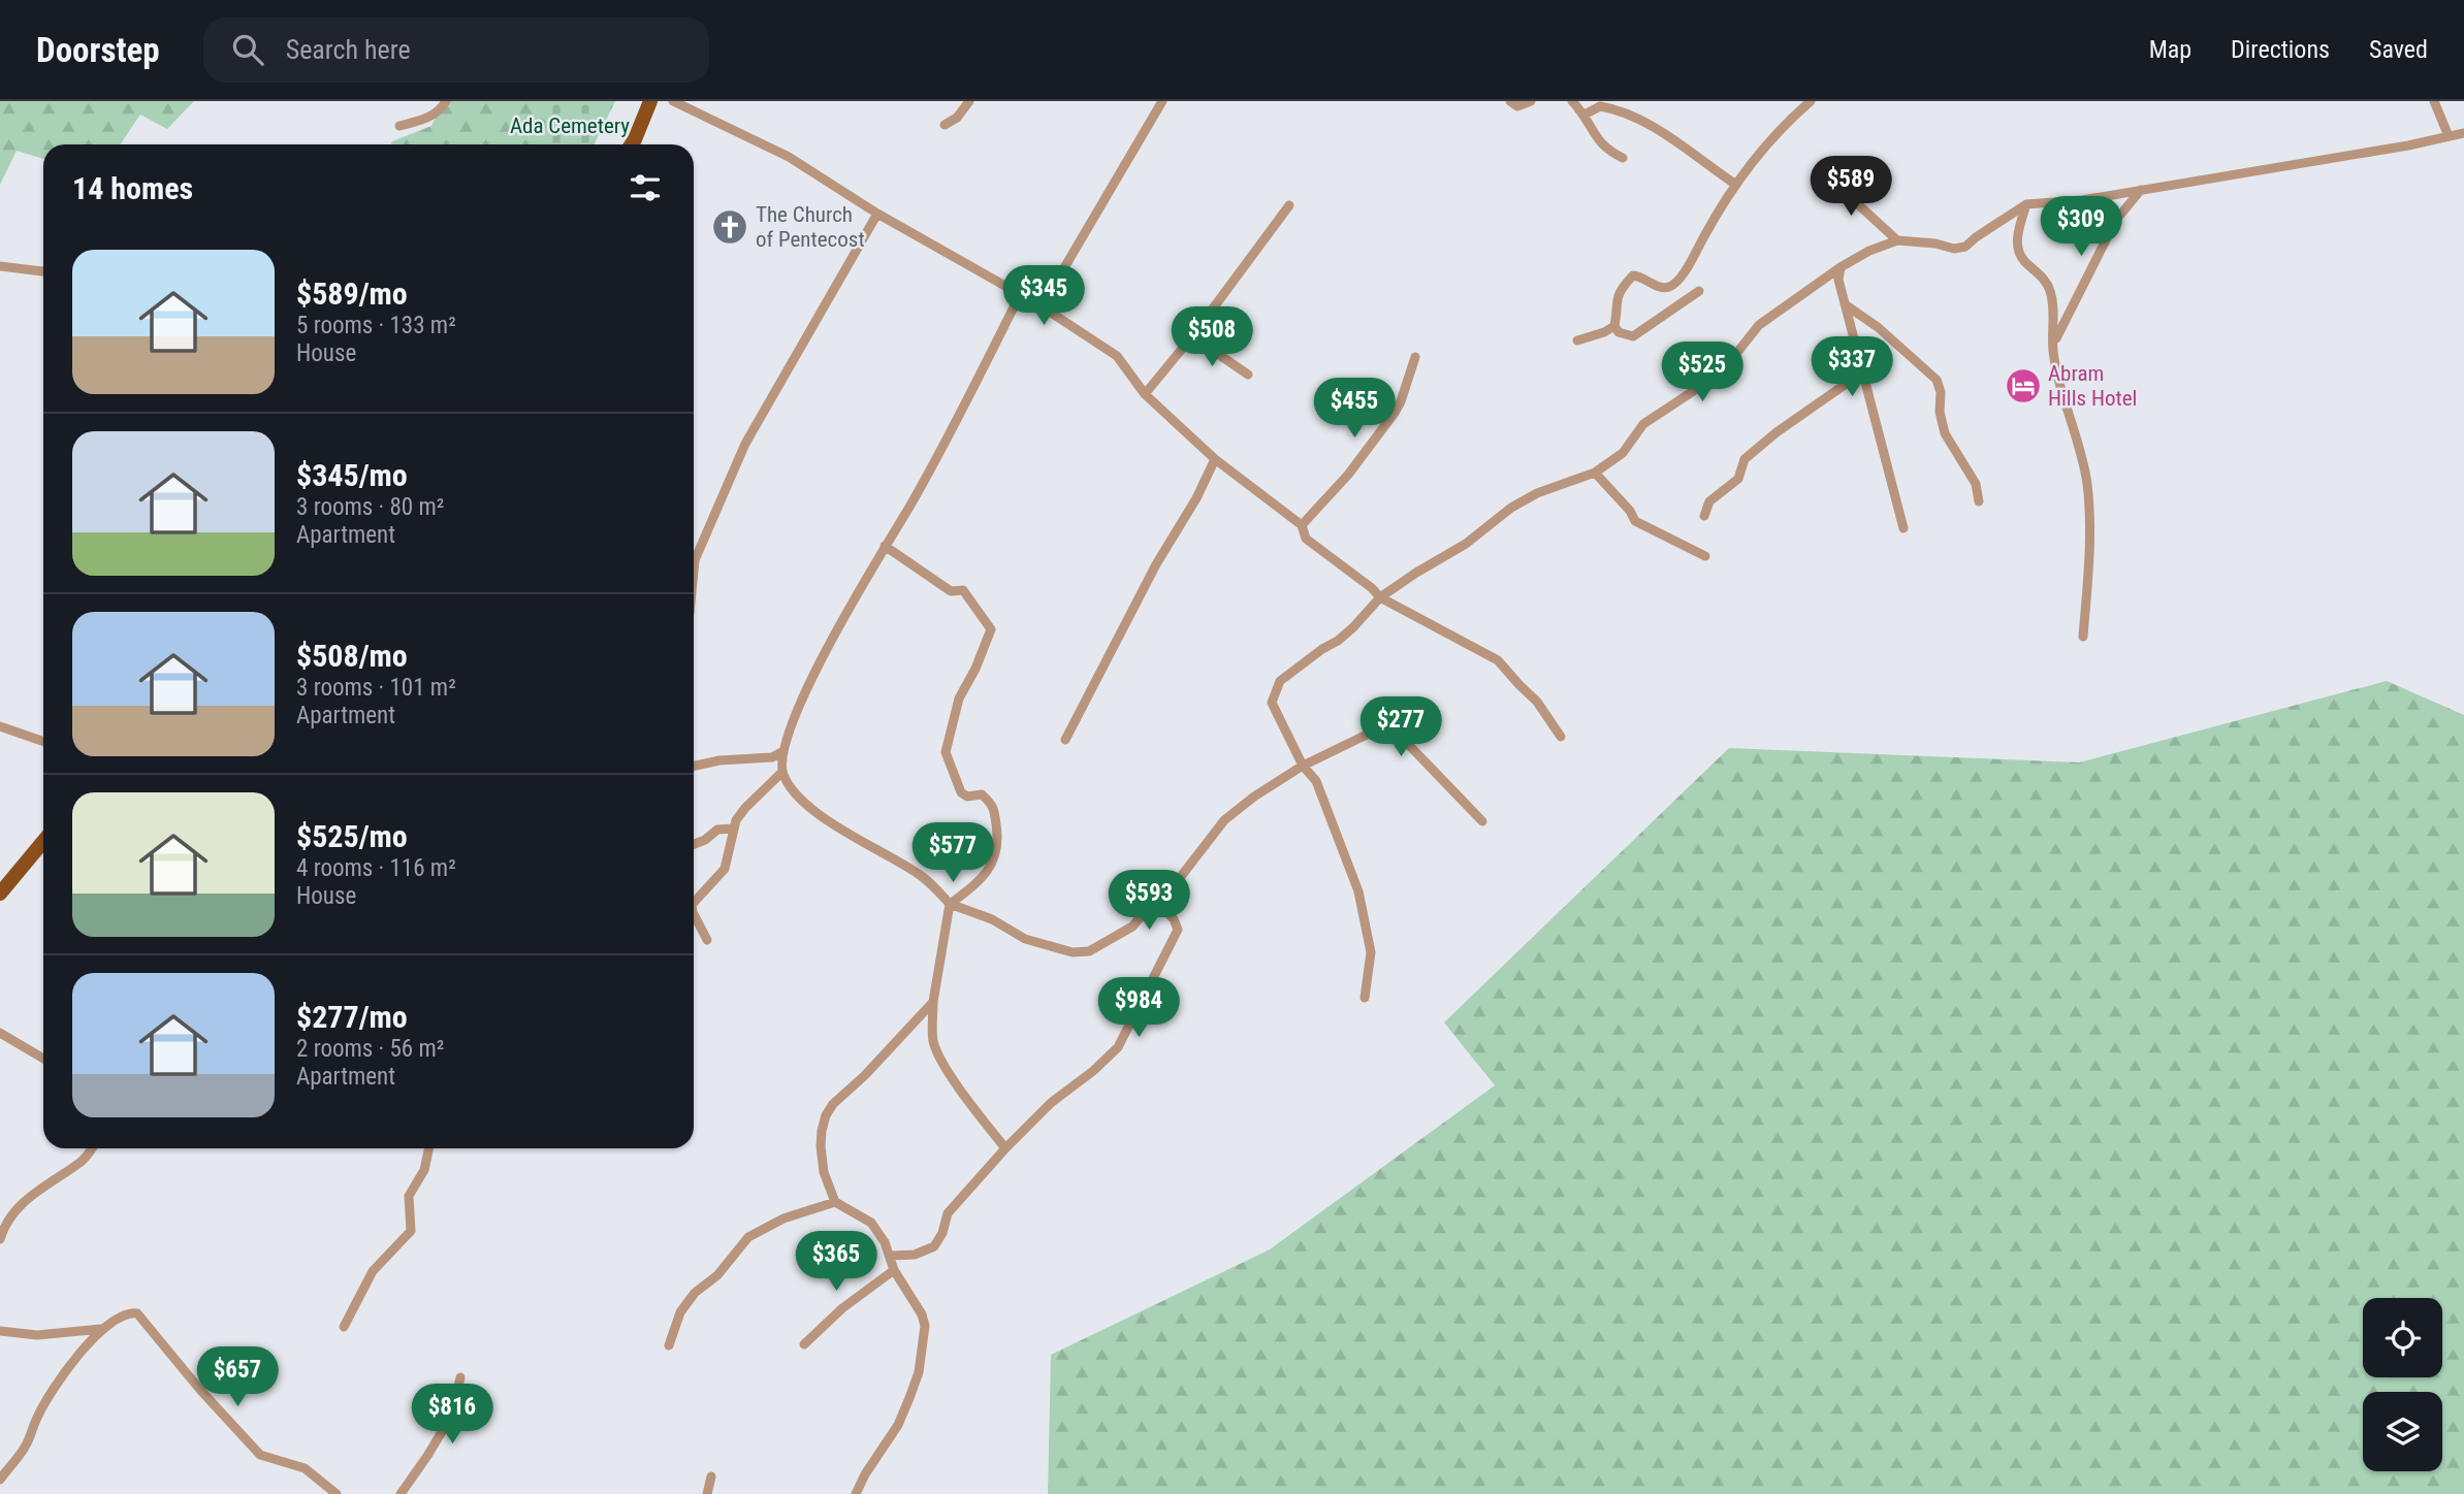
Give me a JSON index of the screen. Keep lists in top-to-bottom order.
{
  "parks": ["Ada Cemetery"],
  "places": {
    "church": ["The Church of Pentecost"],
    "hotel": ["Abram Hills Hotel"]
  },
  "page": {
    "header": "Doorstep",
    "search": "Search here",
    "nav": ["Map", "Directions", "Saved"],
    "heading": "14 homes",
    "price": [
      "$589",
      "$309",
      "$345",
      "$508",
      "$337",
      "$525",
      "$455",
      "$277",
      "$577",
      "$593",
      "$984",
      "$365",
      "$657",
      "$816"
    ],
    "list": [
      {
        "name": "$589/mo",
        "note": "5 rooms · 133 m² · House"
      },
      {
        "name": "$345/mo",
        "note": "3 rooms · 80 m² · Apartment"
      },
      {
        "name": "$508/mo",
        "note": "3 rooms · 101 m² · Apartment"
      },
      {
        "name": "$525/mo",
        "note": "4 rooms · 116 m² · House"
      },
      {
        "name": "$277/mo",
        "note": "2 rooms · 56 m² · Apartment"
      }
    ]
  }
}
